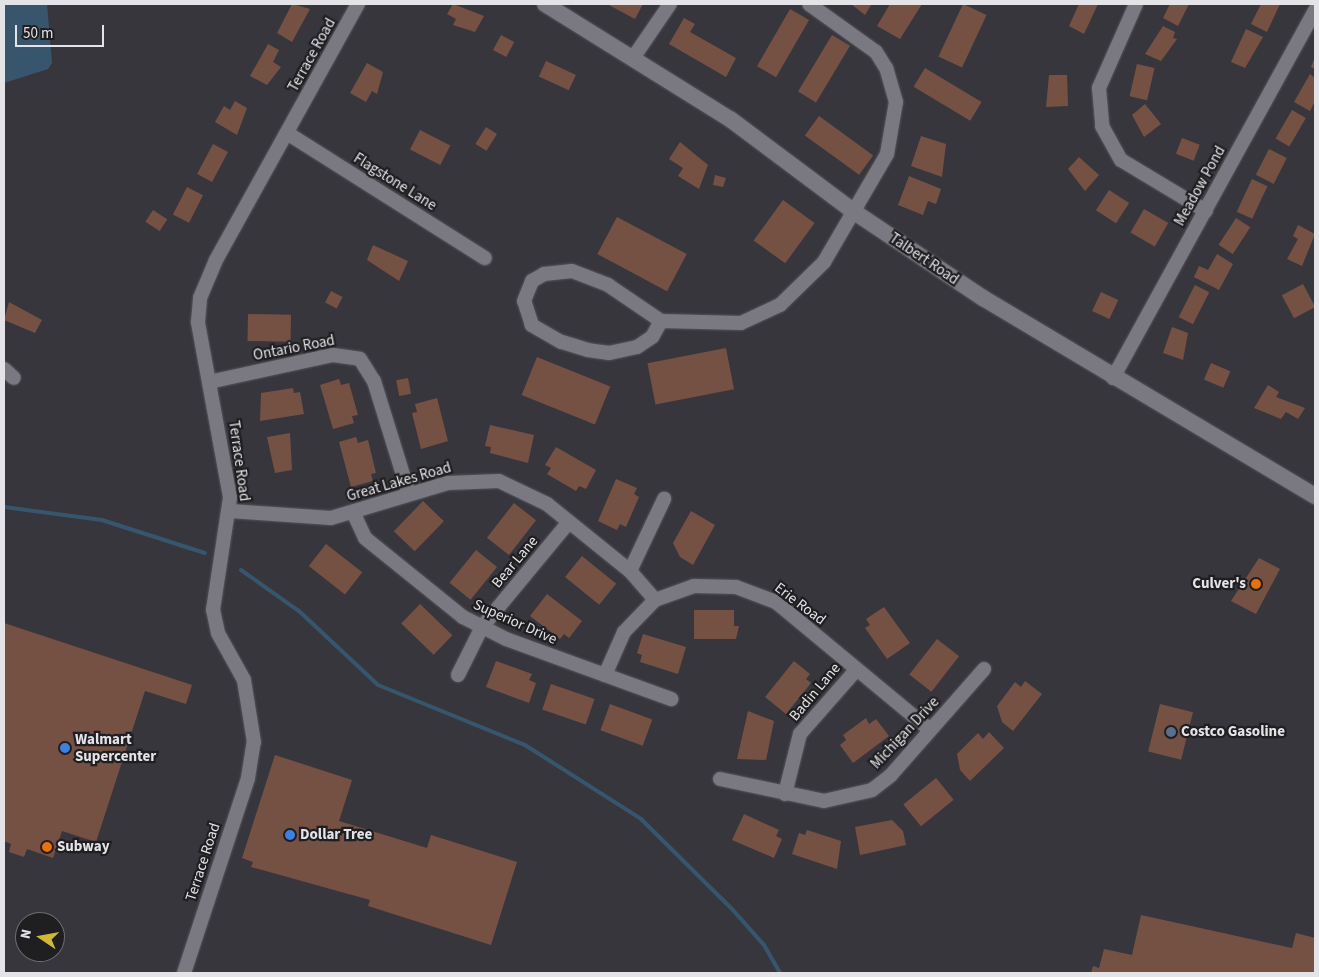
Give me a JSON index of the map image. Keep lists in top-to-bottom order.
{
  "streets": {
    "street": [
      "Terrace Road",
      "Flagstone Lane",
      "Meadow Pond",
      "Talbert Road",
      "Ontario Road",
      "Great Lakes Road",
      "Bear Lane",
      "Erie Road",
      "Superior Drive",
      "Badin Lane",
      "Michigan Drive"
    ]
  },
  "crossings": [
    ["Terrace Road", "Flagstone Lane"],
    ["Terrace Road", "Ontario Road"],
    ["Terrace Road", "Great Lakes Road"],
    ["Meadow Pond", "Talbert Road"],
    ["Ontario Road", "Great Lakes Road"],
    ["Great Lakes Road", "Bear Lane"],
    ["Great Lakes Road", "Erie Road"],
    ["Great Lakes Road", "Superior Drive"],
    ["Bear Lane", "Superior Drive"],
    ["Erie Road", "Badin Lane"],
    ["Erie Road", "Michigan Drive"],
    ["Badin Lane", "Michigan Drive"]
  ],
  "places": [
    "Culver's",
    "Costco Gasoline",
    "Walmart Supercenter",
    "Dollar Tree",
    "Subway"
  ],
  "scale_bar": "50 m",
  "north": "left"
}
